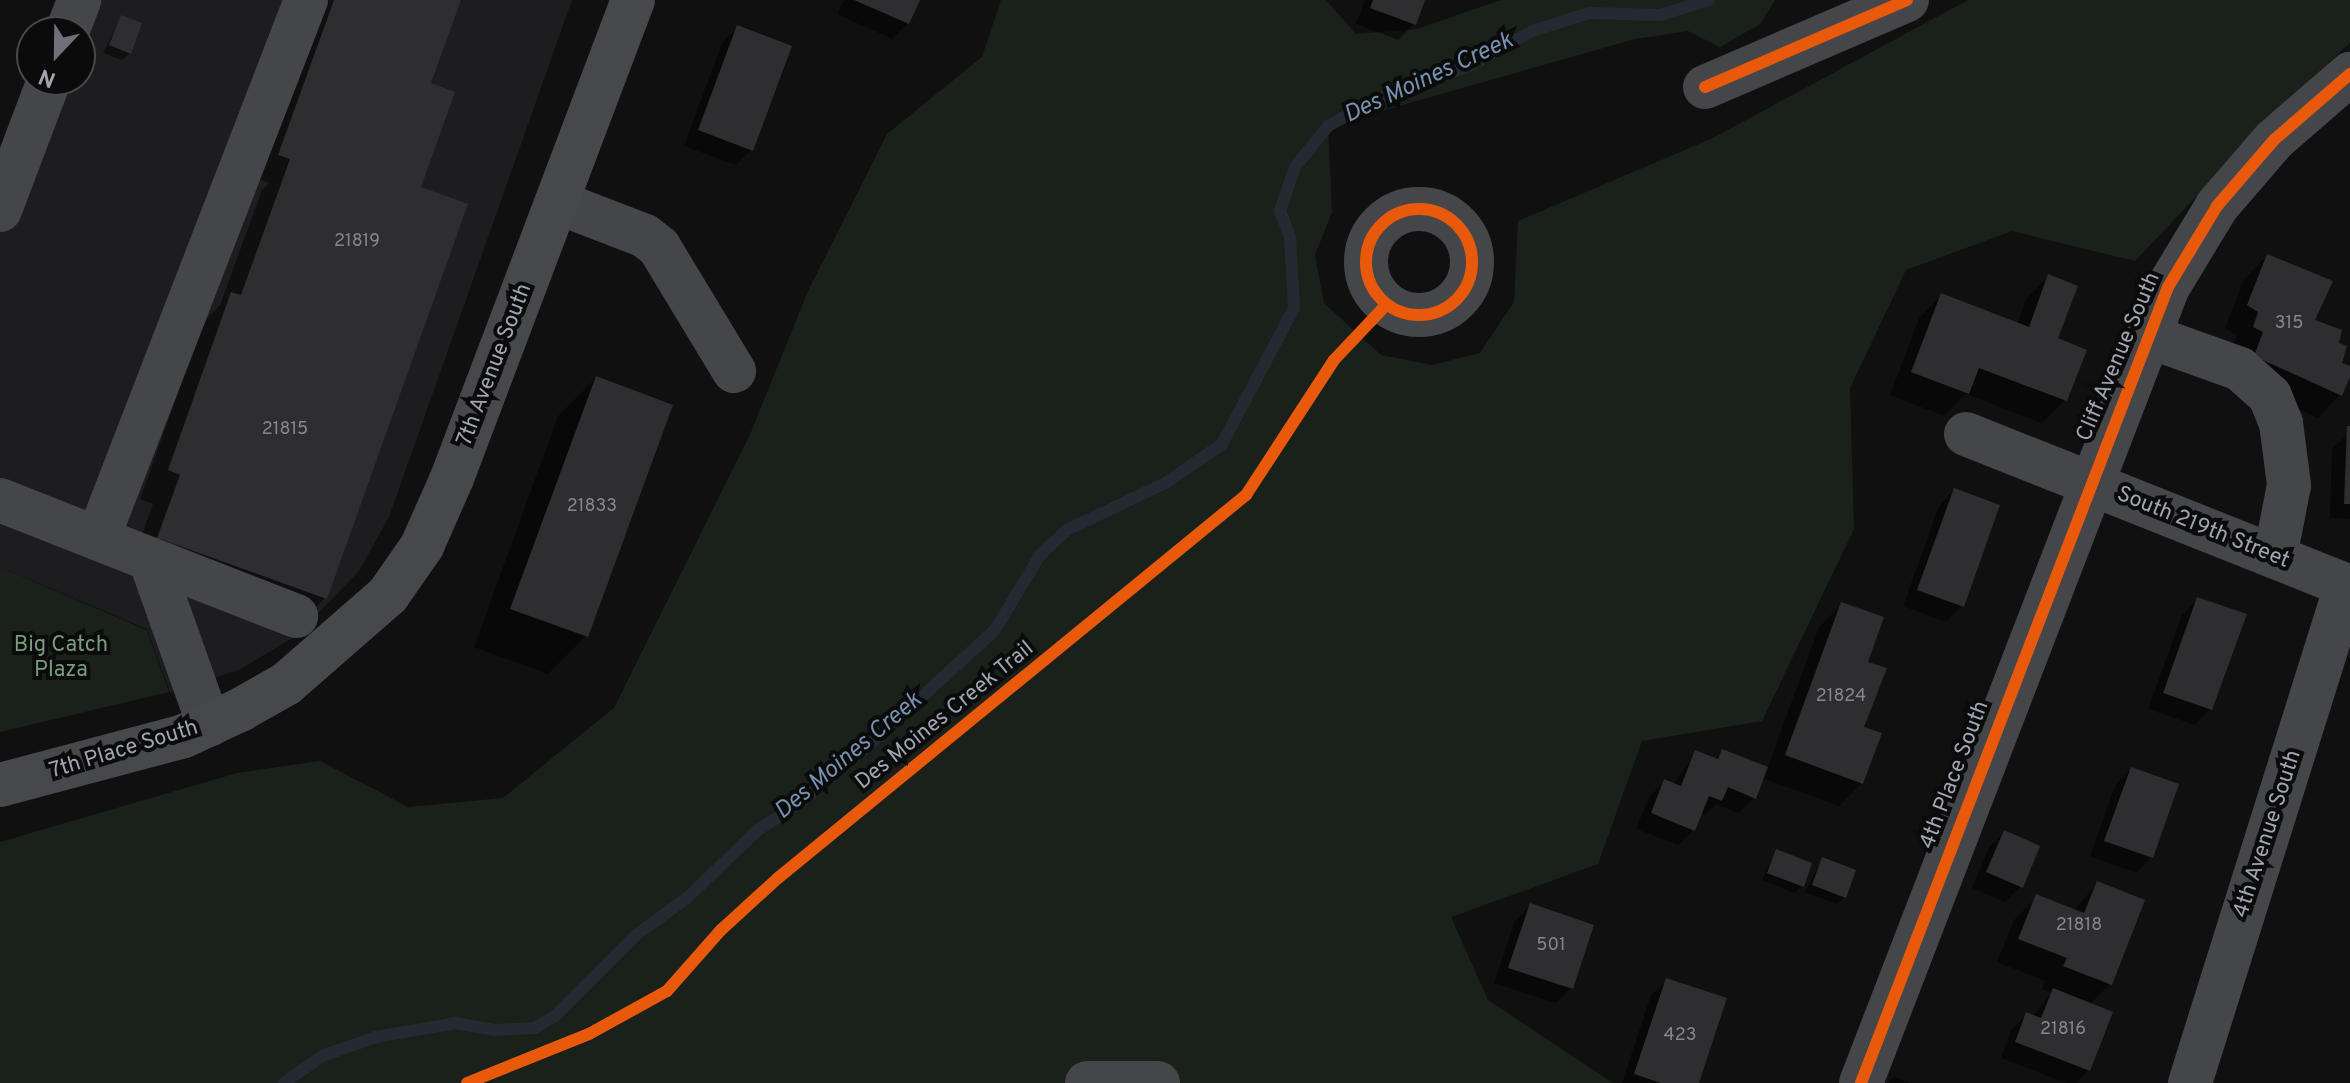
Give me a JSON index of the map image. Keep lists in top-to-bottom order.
{
  "streets": {
    "main road": ["7th Avenue South", "7th Place South"],
    "street": [
      "Cliff Avenue South",
      "South 219th Street",
      "4th Place South",
      "4th Avenue South"
    ],
    "cycle path": ["Des Moines Creek Trail"]
  },
  "crossings": [
    ["Cliff Avenue South", "South 219th Street"],
    ["Cliff Avenue South", "4th Place South"],
    ["7th Avenue South", "7th Place South"],
    ["South 219th Street", "4th Place South"],
    ["South 219th Street", "4th Avenue South"]
  ],
  "water": ["Des Moines Creek"],
  "parks": ["Big Catch Plaza"],
  "house_numbers": [
    "21819",
    "315",
    "21815",
    "21833",
    "21824",
    "21818",
    "501",
    "21816",
    "423"
  ],
  "north": "bottom"
}
